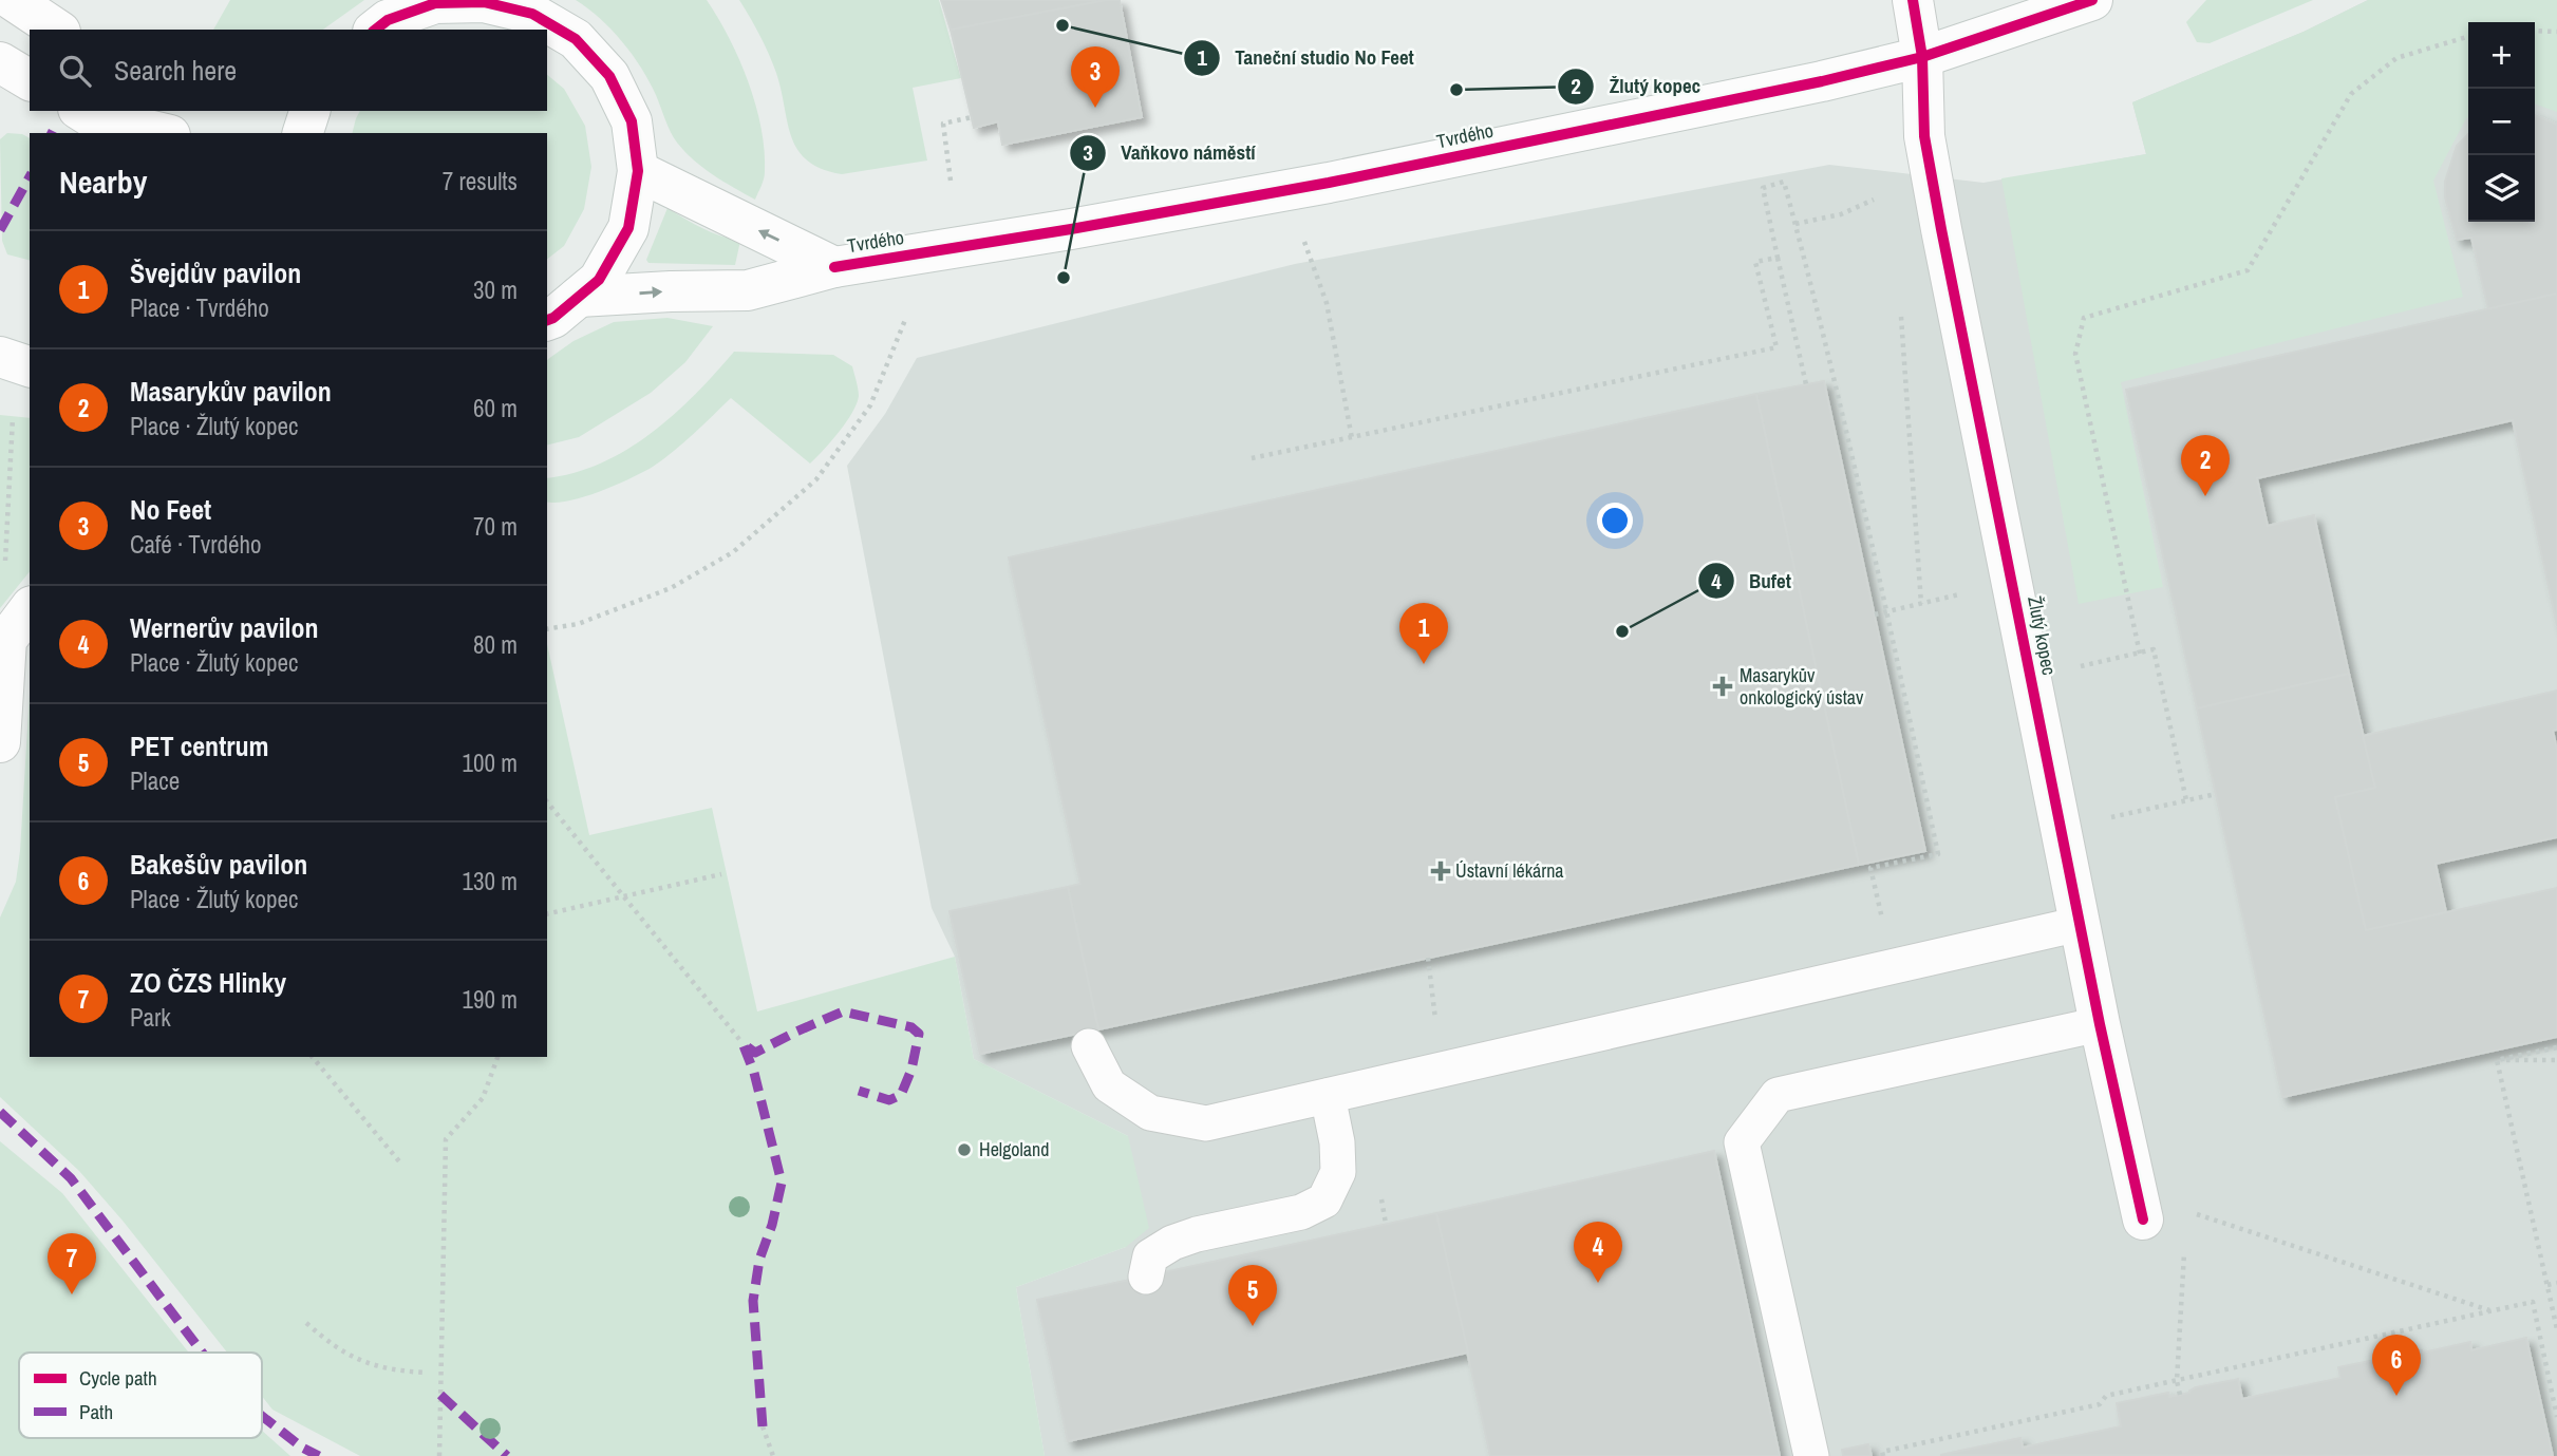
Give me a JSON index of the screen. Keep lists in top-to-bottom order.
{
  "streets": {
    "street": ["Tvrdého", "Žlutý kopec"]
  },
  "crossings": [
    ["Tvrdého", "Žlutý kopec"]
  ],
  "places": {
    "other": [
      "Taneční studio No Feet",
      "Žlutý kopec",
      "Vaňkovo náměstí",
      "Bufet",
      "Helgoland"
    ],
    "health": ["Masarykův onkologický ústav", "Ústavní lékárna"]
  },
  "legend": ["Cycle path", "Path"],
  "page": {
    "map_buttons": ["+", "−"],
    "search": "Search here",
    "pins": [
      "3",
      "2",
      "1",
      "4",
      "7",
      "5",
      "6"
    ],
    "heading": ["Nearby", "7 results"],
    "list": [
      {
        "mark": "1",
        "name": "Švejdův pavilon",
        "note": "Place · Tvrdého",
        "value": "30 m"
      },
      {
        "mark": "2",
        "name": "Masarykův pavilon",
        "note": "Place · Žlutý kopec",
        "value": "60 m"
      },
      {
        "mark": "3",
        "name": "No Feet",
        "note": "Café · Tvrdého",
        "value": "70 m"
      },
      {
        "mark": "4",
        "name": "Wernerův pavilon",
        "note": "Place · Žlutý kopec",
        "value": "80 m"
      },
      {
        "mark": "5",
        "name": "PET centrum",
        "note": "Place",
        "value": "100 m"
      },
      {
        "mark": "6",
        "name": "Bakešův pavilon",
        "note": "Place · Žlutý kopec",
        "value": "130 m"
      },
      {
        "mark": "7",
        "name": "ZO ČZS Hlinky",
        "note": "Park",
        "value": "190 m"
      }
    ]
  }
}
